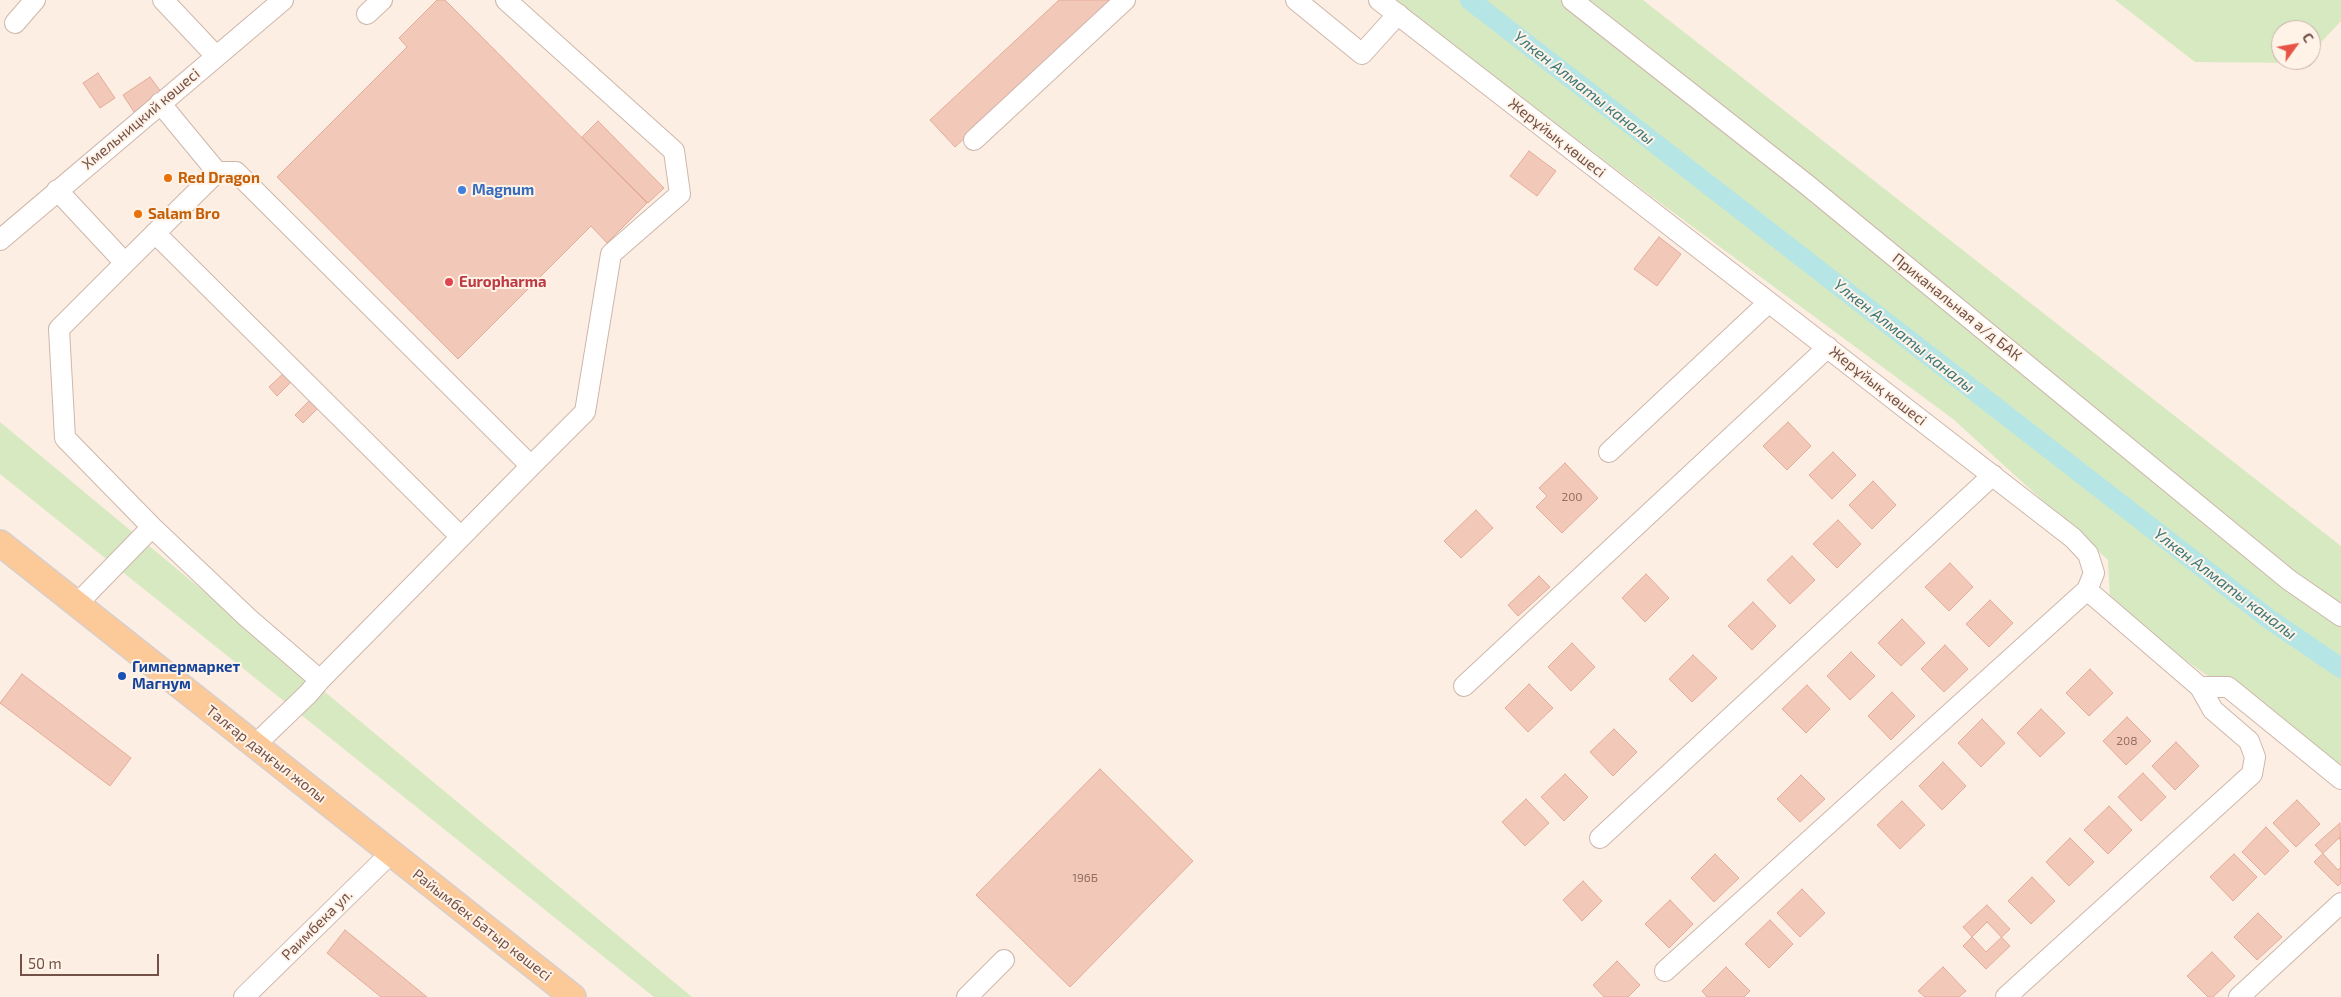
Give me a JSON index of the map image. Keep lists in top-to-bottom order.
{
  "streets": {
    "main road": ["Талғар даңғыл жолы", "Райымбек Батыр көшесі"],
    "street": [
      "Хмельницкий көшесі",
      "Жерұйық көшесі",
      "Приканальная а/д БАК",
      "Раимбека ул."
    ]
  },
  "crossings": [
    ["Талғар даңғыл жолы", "Раимбека ул."],
    ["Талғар даңғыл жолы", "Райымбек Батыр көшесі"],
    ["Раимбека ул.", "Райымбек Батыр көшесі"]
  ],
  "water": ["Үлкен Алматы каналы"],
  "places": [
    "Red Dragon",
    "Magnum",
    "Salam Bro",
    "Europharma",
    "Гимпермаркет Магнум"
  ],
  "house_numbers": ["200", "208", "196Б"],
  "scale_bar": "50 m",
  "north": "top right"
}
